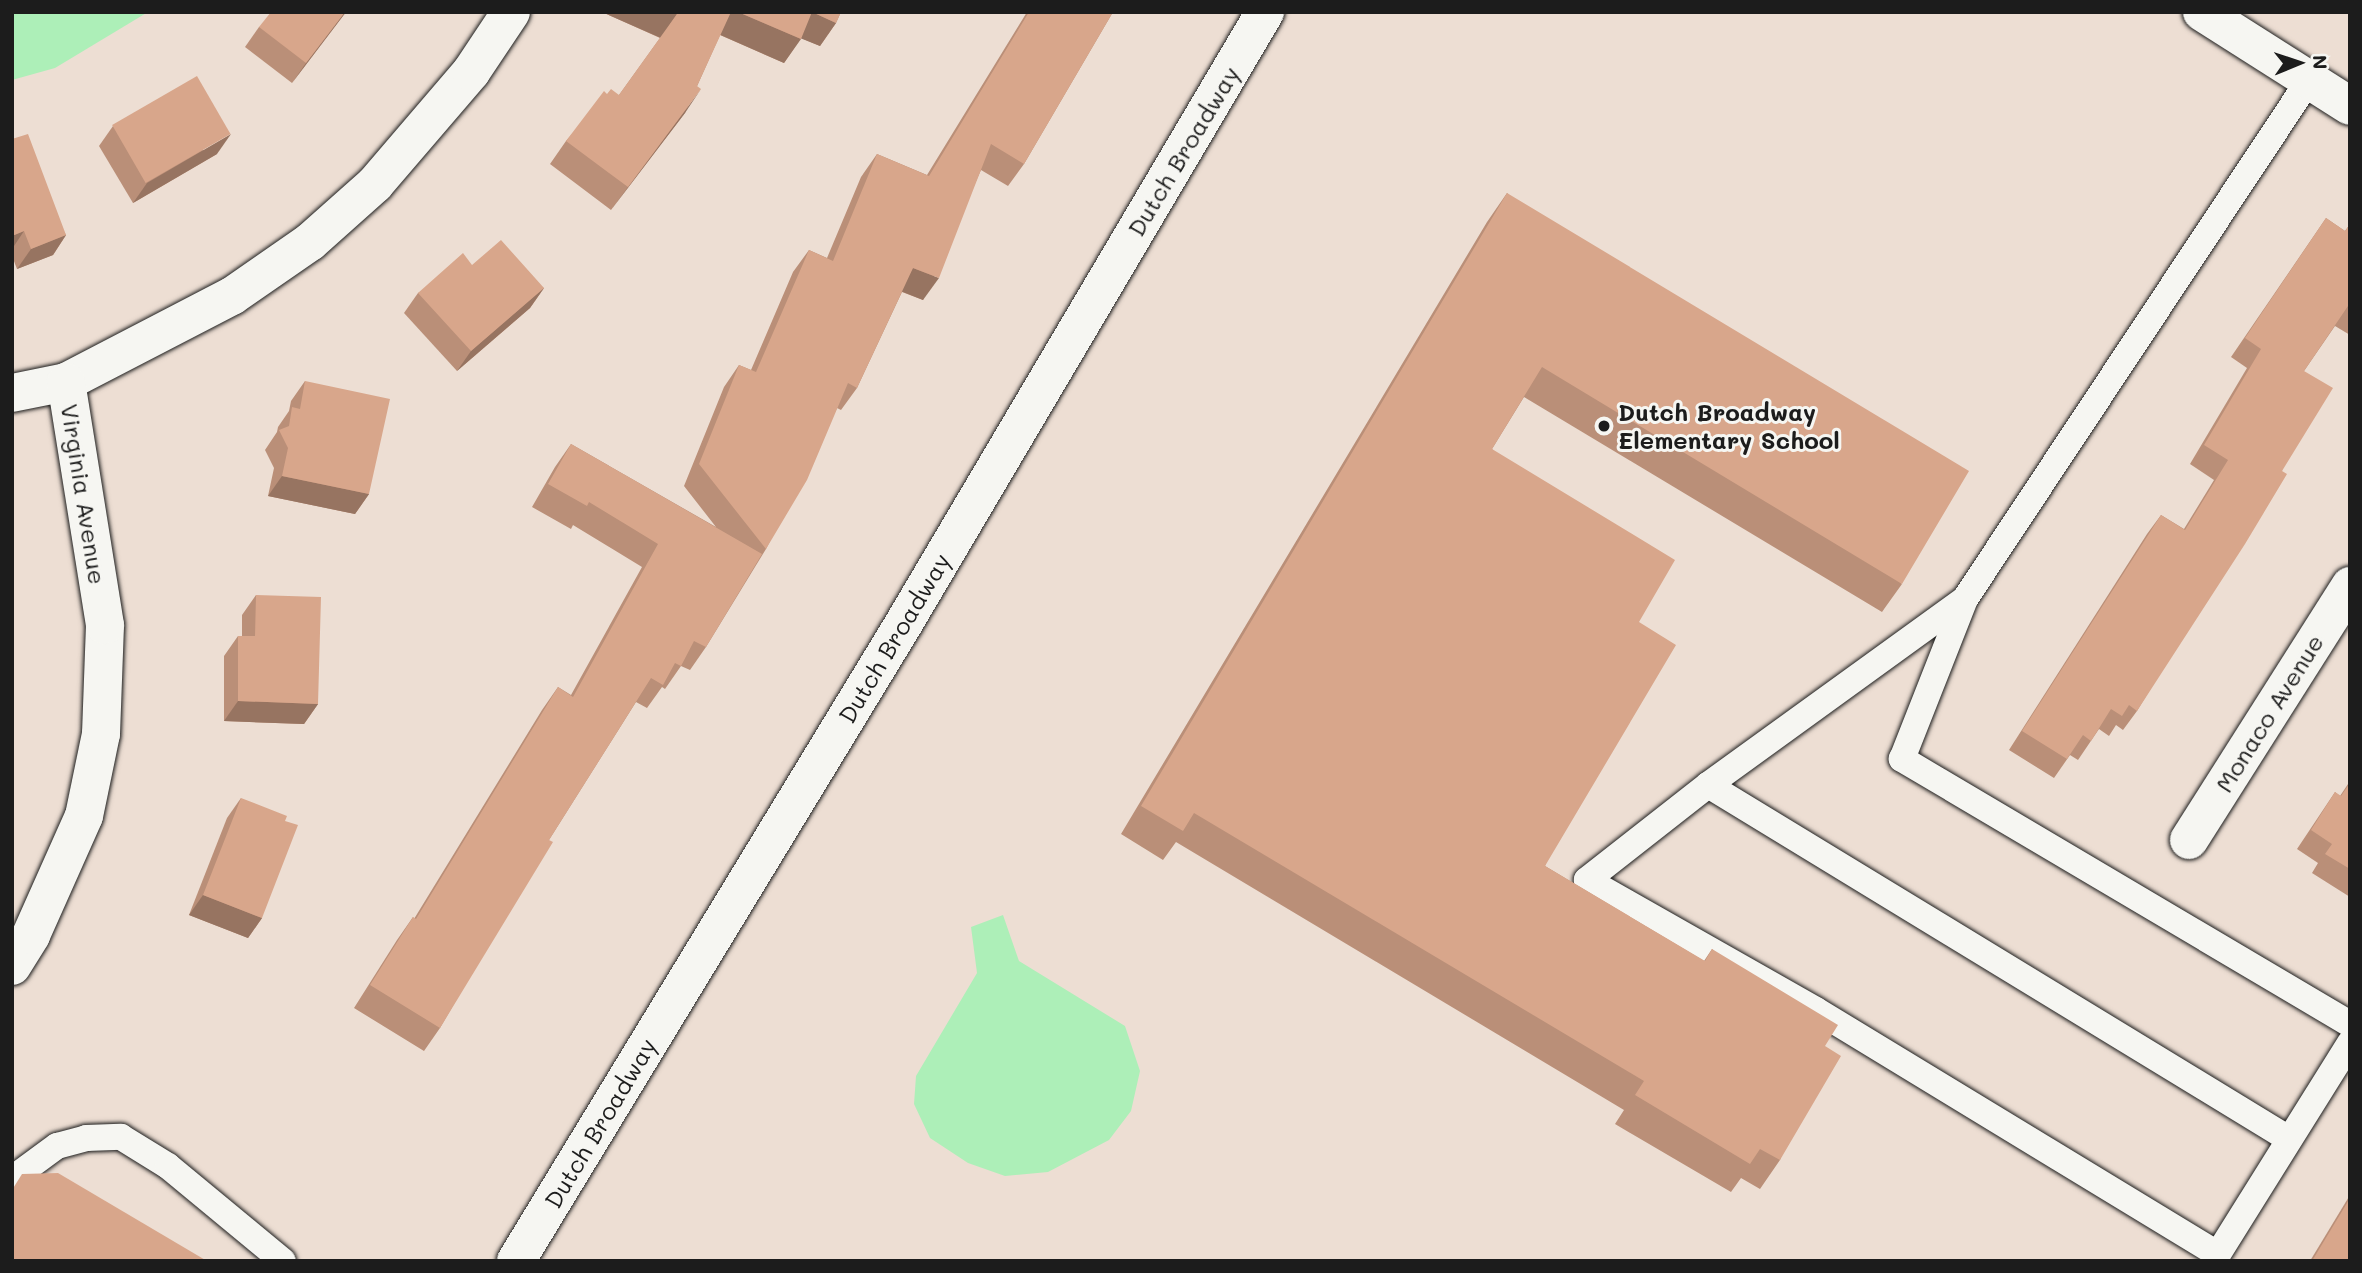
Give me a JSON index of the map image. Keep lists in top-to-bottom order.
{
  "streets": {
    "street": ["Dutch Broadway", "Virginia Avenue", "Monaco Avenue"]
  },
  "places": ["Dutch Broadway Elementary School"],
  "north": "right"
}
